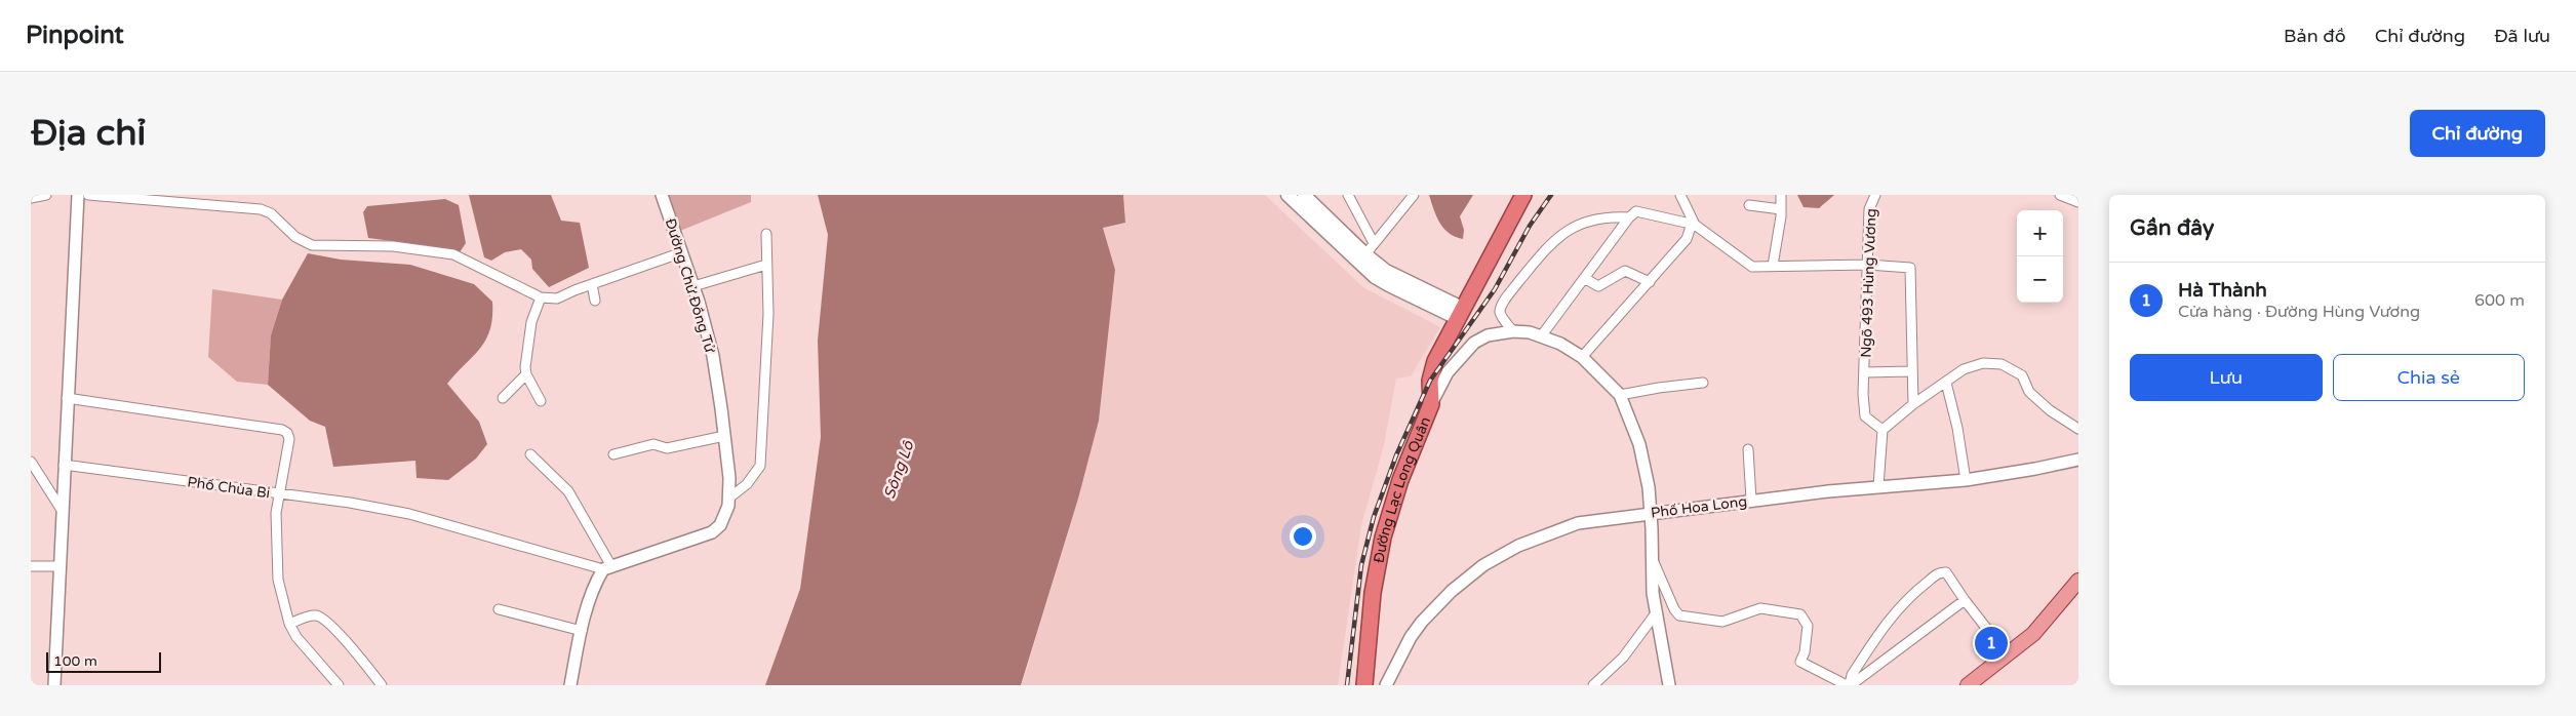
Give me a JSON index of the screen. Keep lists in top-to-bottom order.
{
  "streets": {
    "highway": ["Đường Lạc Long Quân"],
    "street": [
      "Ngõ 493 Hùng Vương",
      "Đường Chử Đồng Tử",
      "Phố Chùa Bi",
      "Phố Hoa Long"
    ]
  },
  "water": ["Sông Lô"],
  "scale_bar": "100 m",
  "page": {
    "header": "Pinpoint",
    "nav": ["Bản đồ", "Chỉ đường", "Đã lưu"],
    "buttons": [
      "Chỉ đường",
      ["Lưu", "Chia sẻ"]
    ],
    "title": "Địa chỉ",
    "heading": "Gần đây",
    "map_buttons": ["+", "−"],
    "list": [
      {
        "mark": "1",
        "name": "Hà Thành",
        "note": "Cửa hàng · Đường Hùng Vương",
        "value": "600 m"
      }
    ],
    "pins": "1",
    "scale": "100 m"
  }
}
